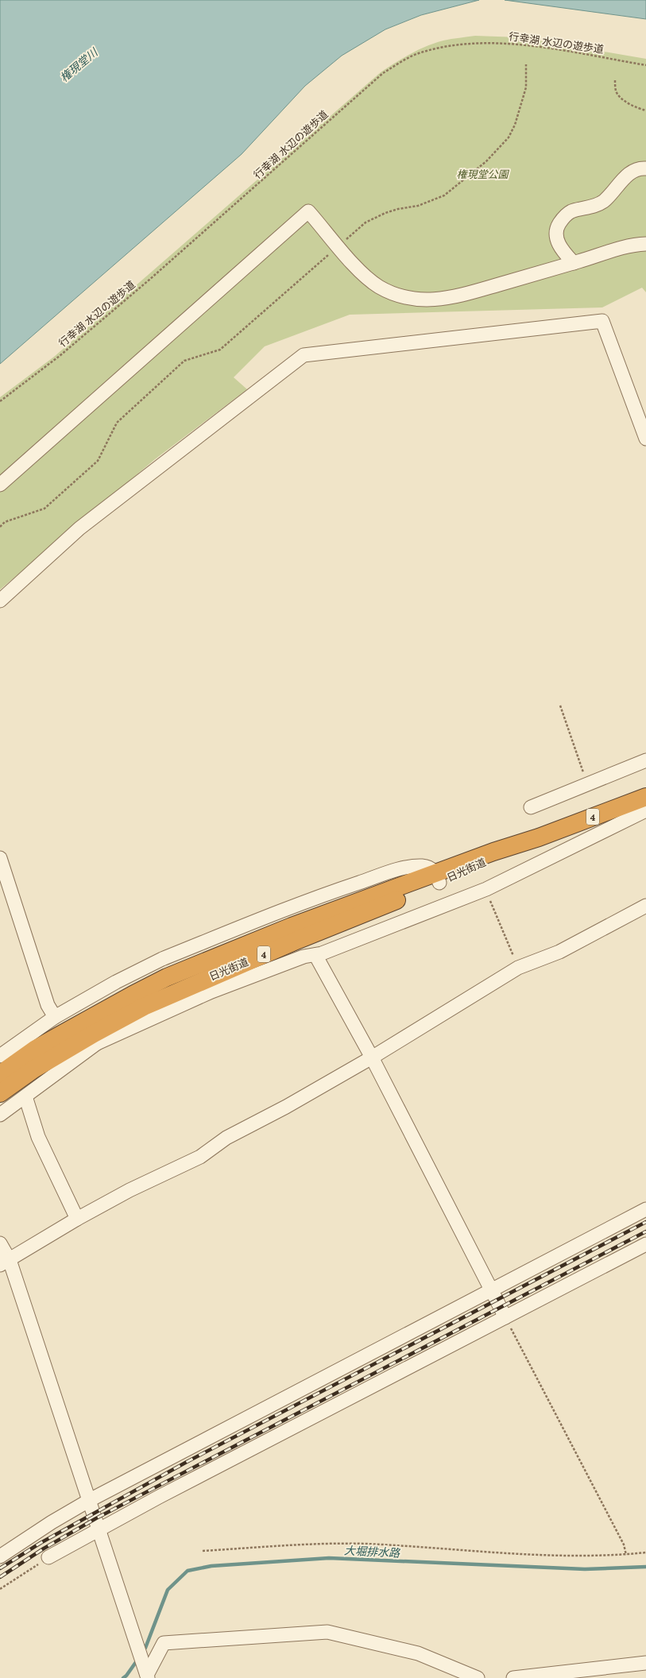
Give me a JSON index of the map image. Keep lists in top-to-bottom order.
{
  "streets": {
    "highway": ["4", "日光街道"],
    "path": ["行幸湖 水辺の遊歩道"]
  },
  "water": ["権現堂川", "大堀排水路"],
  "parks": ["権現堂公園"]
}
